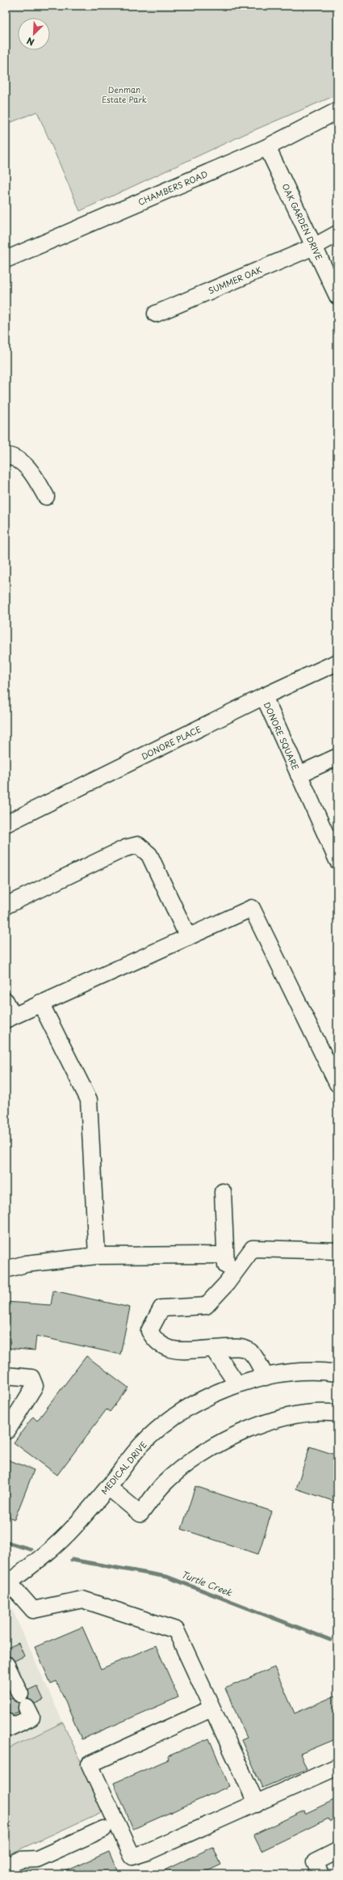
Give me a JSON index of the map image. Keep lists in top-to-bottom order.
{
  "streets": {
    "street": [
      "CHAMBERS ROAD",
      "OAK GARDEN DRIVE",
      "SUMMER OAK",
      "DONORE SQUARE",
      "DONORE PLACE",
      "MEDICAL DRIVE"
    ]
  },
  "crossings": [
    ["CHAMBERS ROAD", "OAK GARDEN DRIVE"],
    ["OAK GARDEN DRIVE", "SUMMER OAK"],
    ["DONORE SQUARE", "DONORE PLACE"]
  ],
  "water": ["Turtle Creek"],
  "parks": ["Denman Estate Park"],
  "north": "bottom left"
}
